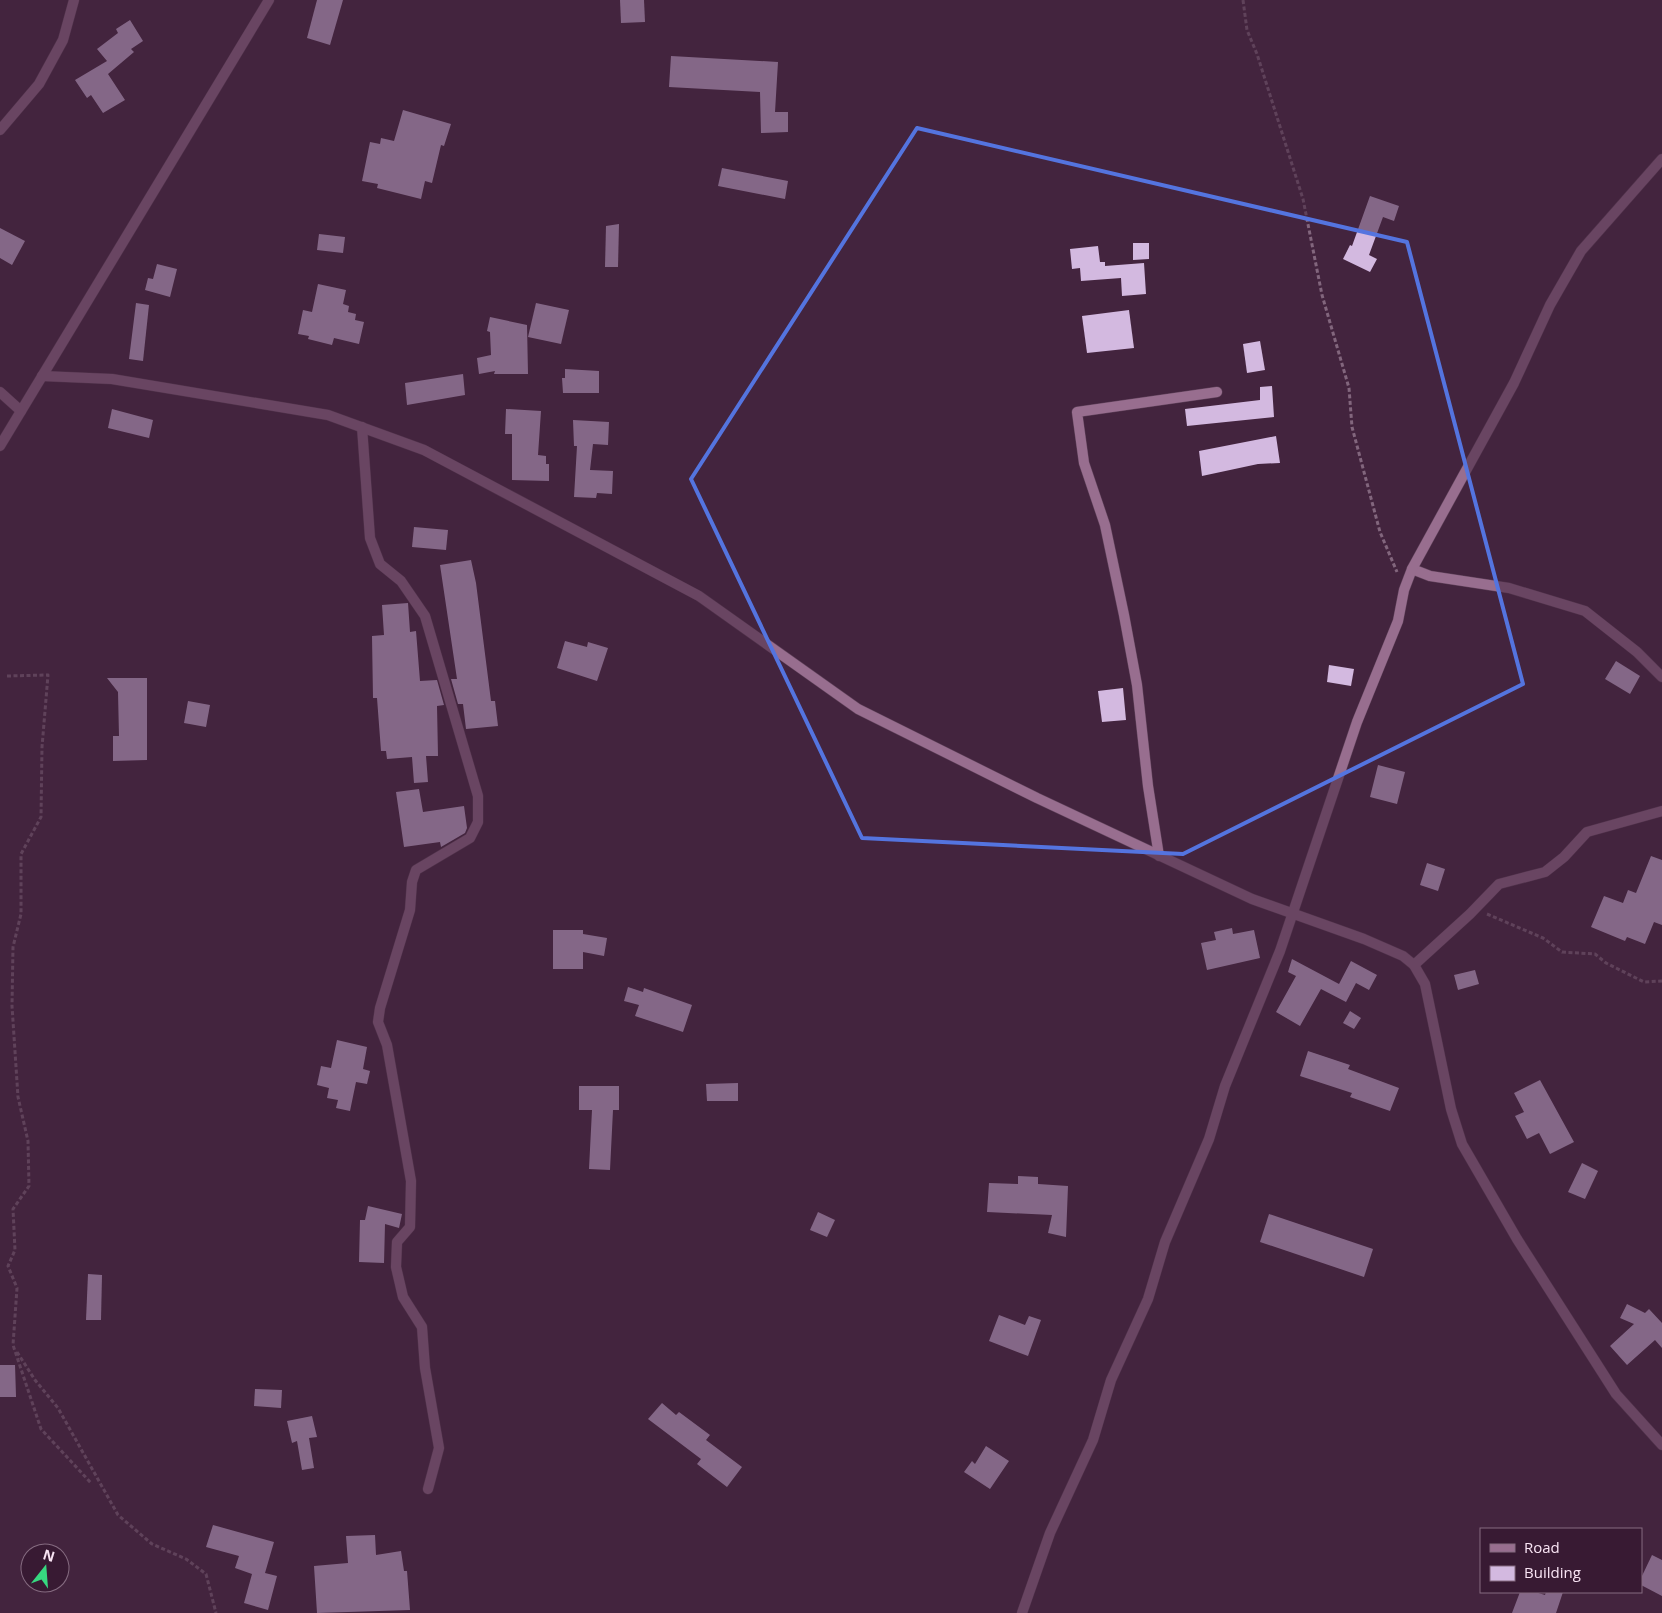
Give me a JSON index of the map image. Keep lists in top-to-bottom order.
{
  "legend": ["Road", "Building"],
  "north": "top"
}
